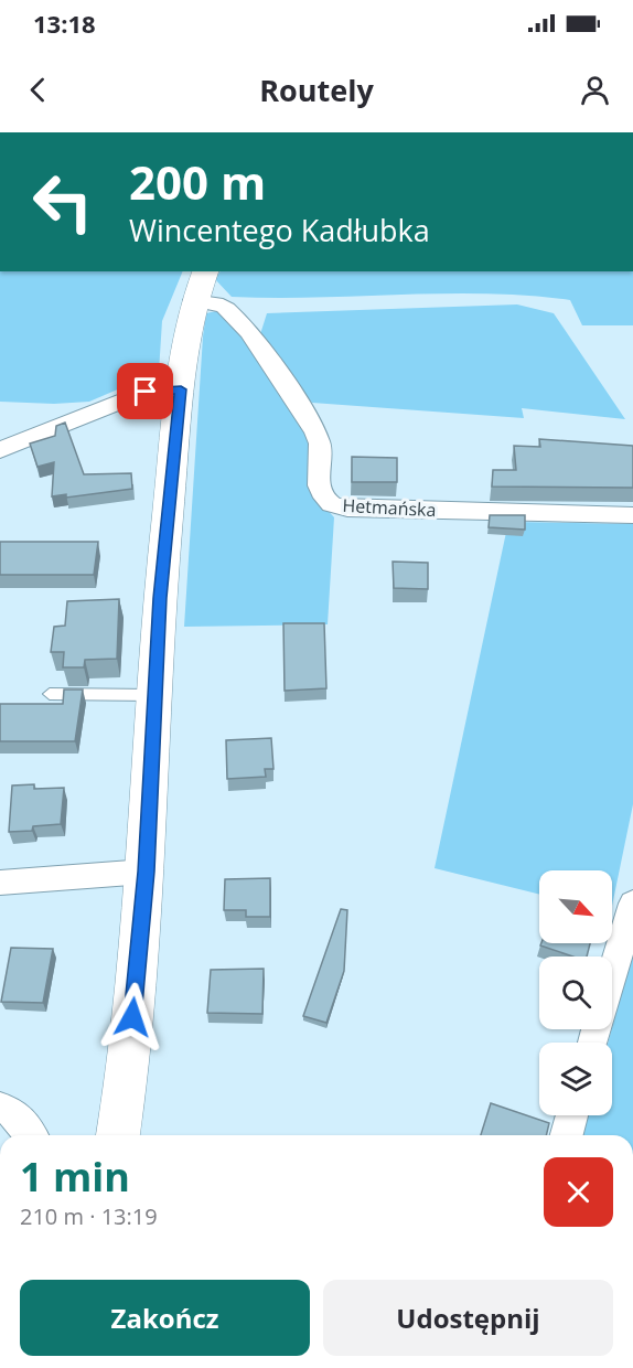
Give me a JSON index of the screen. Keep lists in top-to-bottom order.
{
  "streets": {
    "street": ["Hetmańska"]
  },
  "north": "bottom right",
  "page": {
    "status": "13:18",
    "header": "Routely",
    "turn": ["200 m", "Wincentego Kadłubka"],
    "heading": ["1 min", "210 m · 13:19"],
    "buttons": ["Zakończ", "Udostępnij"]
  }
}
